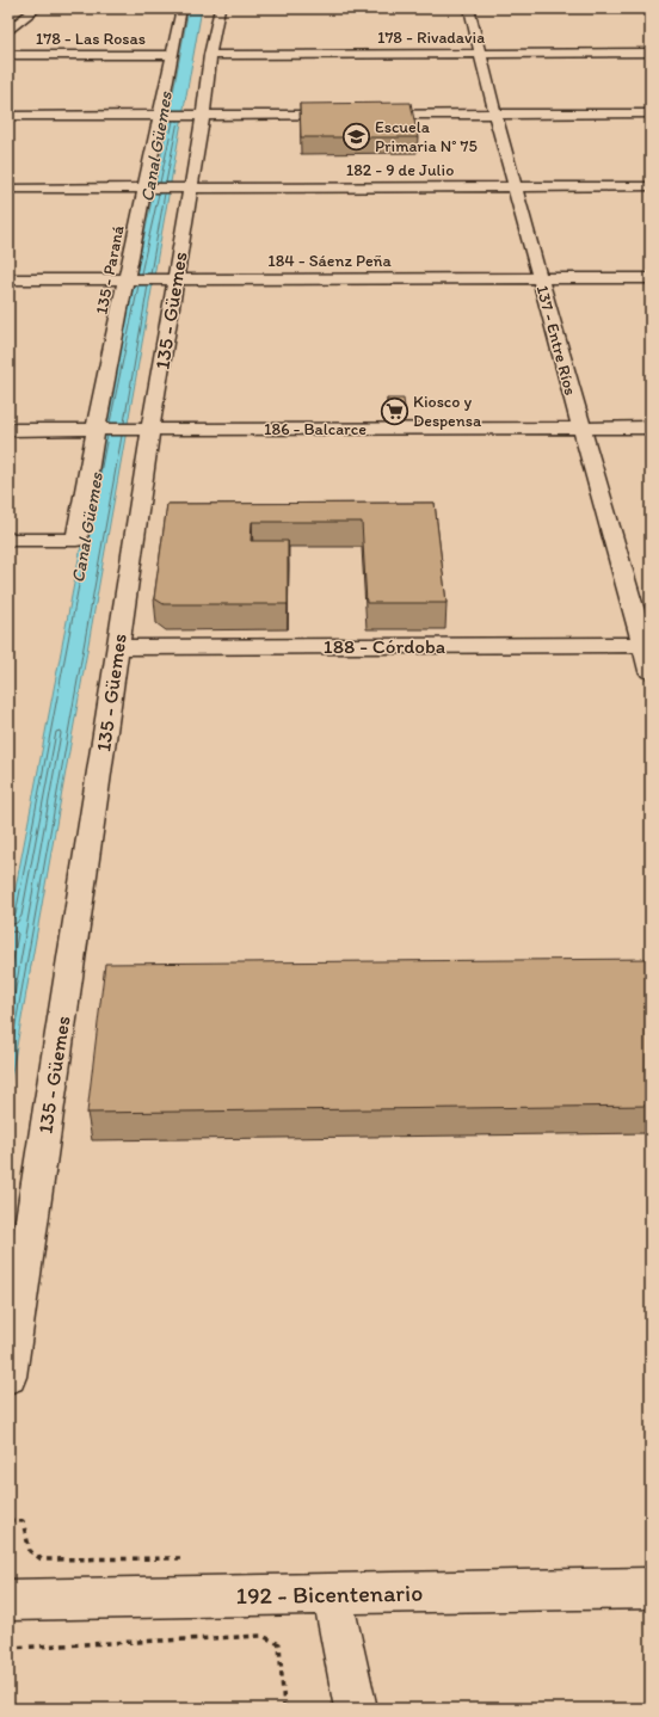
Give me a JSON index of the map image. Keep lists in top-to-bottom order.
{
  "streets": {
    "street": [
      "178 - Rivadavia",
      "178 - Las Rosas",
      "182 - 9 de Julio",
      "184 - Sáenz Peña",
      "135 - Paraná",
      "135 - Güemes",
      "137 - Entre Ríos",
      "186 - Balcarce",
      "188 - Córdoba",
      "192 - Bicentenario"
    ]
  },
  "crossings": [
    ["178 - Rivadavia", "135 - Güemes"],
    ["178 - Rivadavia", "137 - Entre Ríos"],
    ["178 - Las Rosas", "135 - Paraná"],
    ["182 - 9 de Julio", "135 - Paraná"],
    ["182 - 9 de Julio", "135 - Güemes"],
    ["182 - 9 de Julio", "137 - Entre Ríos"],
    ["184 - Sáenz Peña", "135 - Paraná"],
    ["184 - Sáenz Peña", "135 - Güemes"],
    ["184 - Sáenz Peña", "137 - Entre Ríos"],
    ["135 - Paraná", "186 - Balcarce"],
    ["135 - Güemes", "186 - Balcarce"],
    ["135 - Güemes", "188 - Córdoba"],
    ["137 - Entre Ríos", "186 - Balcarce"],
    ["137 - Entre Ríos", "188 - Córdoba"]
  ],
  "water": ["Canal Güemes"],
  "places": {
    "school or university": ["Escuela Primaria N° 75"],
    "supermarket": ["Kiosco y Despensa"]
  }
}
